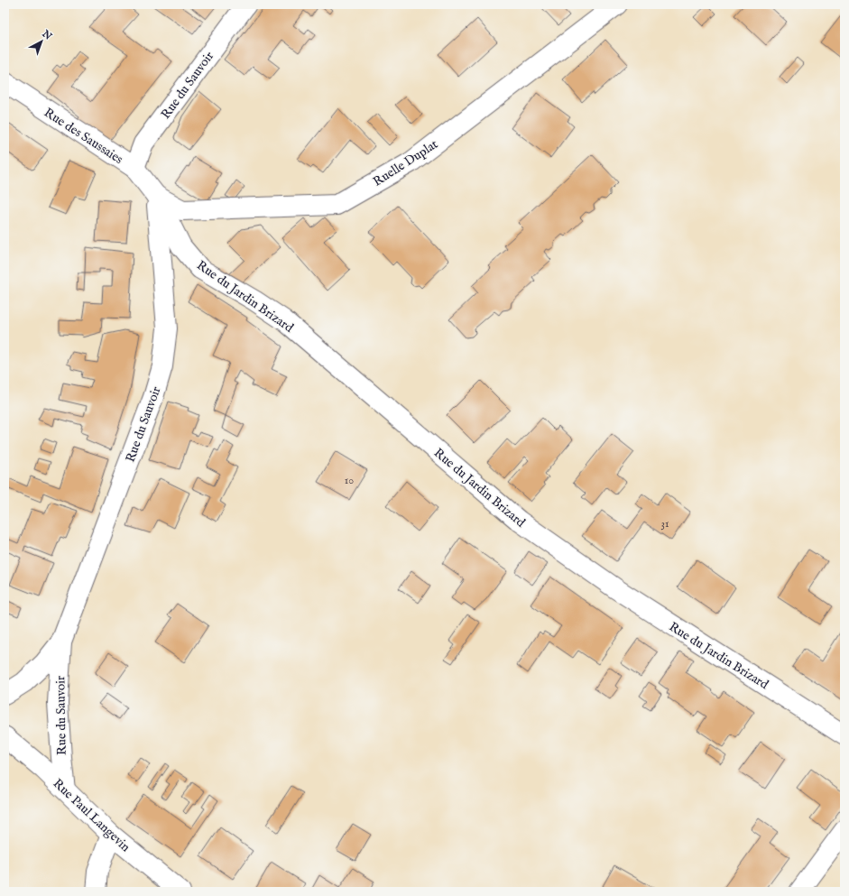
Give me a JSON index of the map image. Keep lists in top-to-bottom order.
{
  "streets": {
    "street": [
      "Rue du Sauvoir",
      "Rue des Saussaies",
      "Ruelle Duplat",
      "Rue du Jardin Brizard",
      "Rue Paul Langevin"
    ]
  },
  "crossings": [
    ["Rue du Sauvoir", "Rue des Saussaies"],
    ["Rue du Sauvoir", "Ruelle Duplat"],
    ["Rue du Sauvoir", "Rue du Jardin Brizard"],
    ["Rue du Sauvoir", "Rue Paul Langevin"],
    ["Rue des Saussaies", "Ruelle Duplat"],
    ["Rue des Saussaies", "Rue du Jardin Brizard"],
    ["Ruelle Duplat", "Rue du Jardin Brizard"]
  ],
  "house_numbers": ["10", "31"],
  "north": "top right"
}
